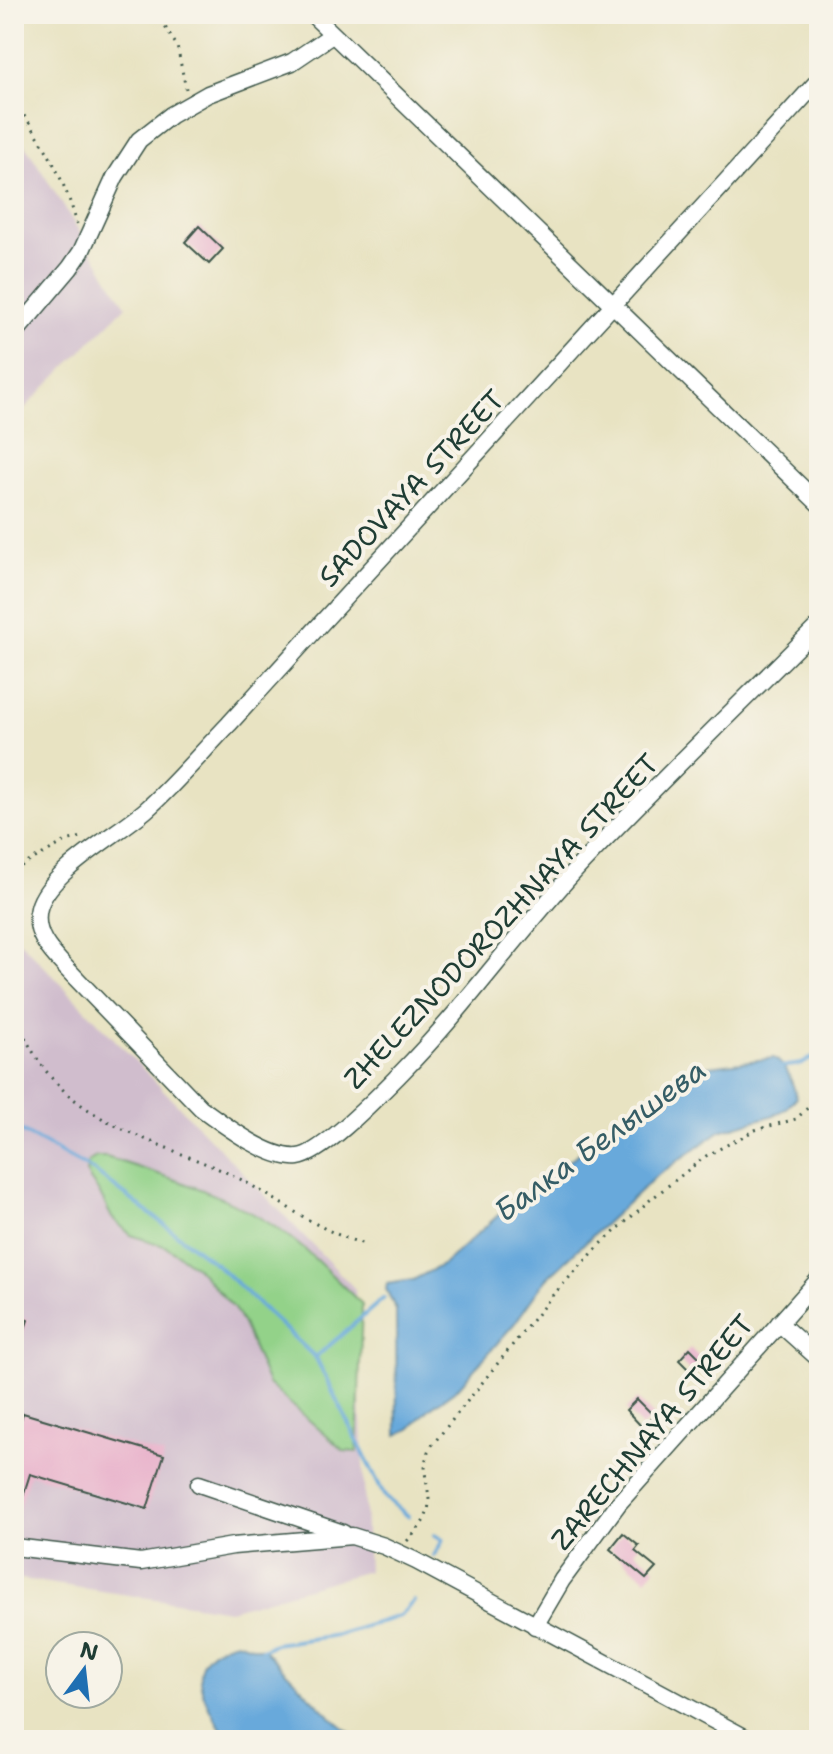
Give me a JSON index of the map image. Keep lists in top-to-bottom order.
{
  "streets": {
    "street": ["SADOVAYA STREET", "ZHELEZNODOROZHNAYA STREET", "ZARECHNAYA STREET"]
  },
  "crossings": [
    ["SADOVAYA STREET", "ZHELEZNODOROZHNAYA STREET"]
  ],
  "water": ["Балка Белышева"],
  "north": "top"
}
